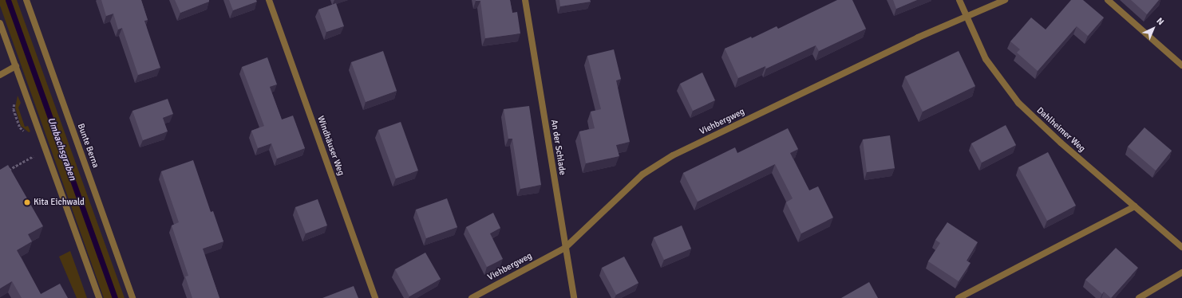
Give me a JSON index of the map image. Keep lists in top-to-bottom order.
{
  "streets": {
    "street": [
      "Viehbergweg",
      "Dahlheimer Weg",
      "Bunte Berna",
      "Windhäuser Weg",
      "An der Schlade"
    ]
  },
  "crossings": [
    ["Viehbergweg", "Dahlheimer Weg"],
    ["Viehbergweg", "An der Schlade"]
  ],
  "water": ["Umbachsgraben"],
  "places": ["Kita Eichwald"],
  "north": "top right"
}
